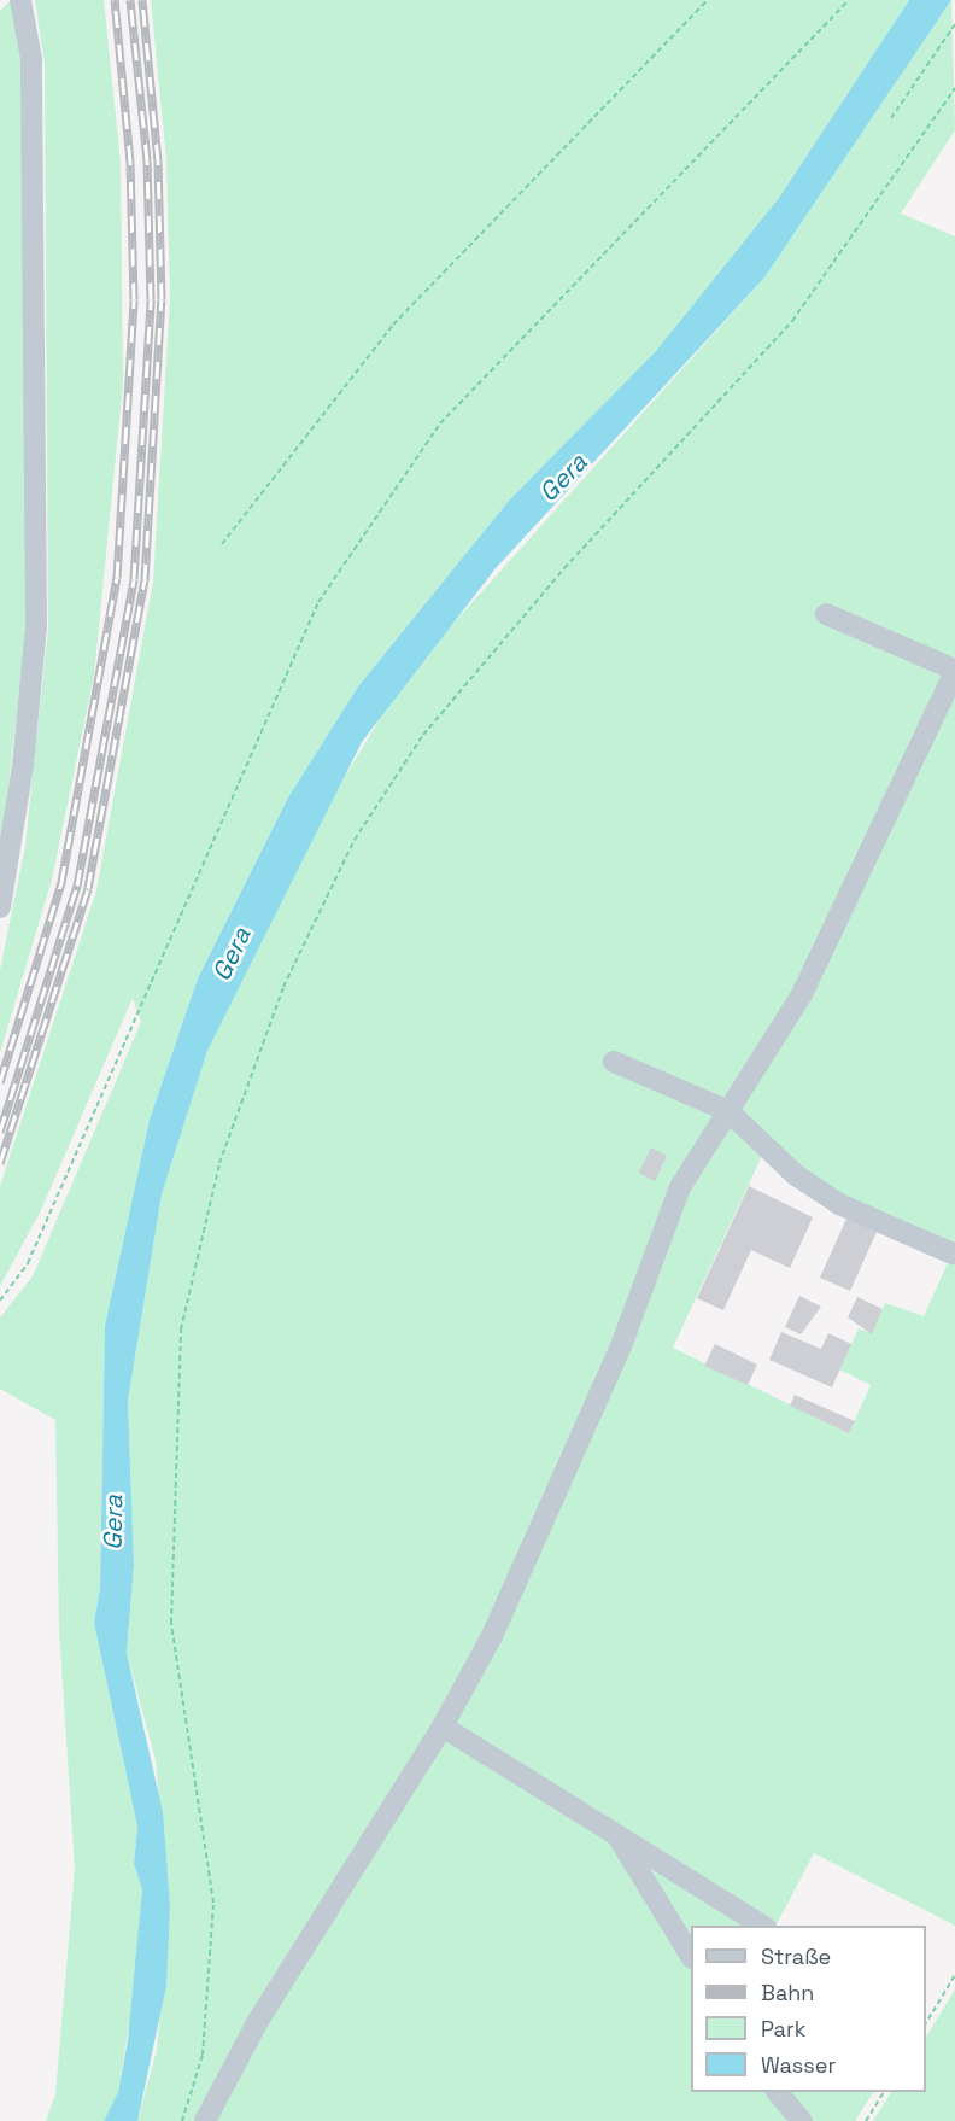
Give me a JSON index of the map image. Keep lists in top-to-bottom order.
{
  "water": ["Gera"],
  "legend": [
    "Straße",
    "Bahn",
    "Park",
    "Wasser"
  ]
}
